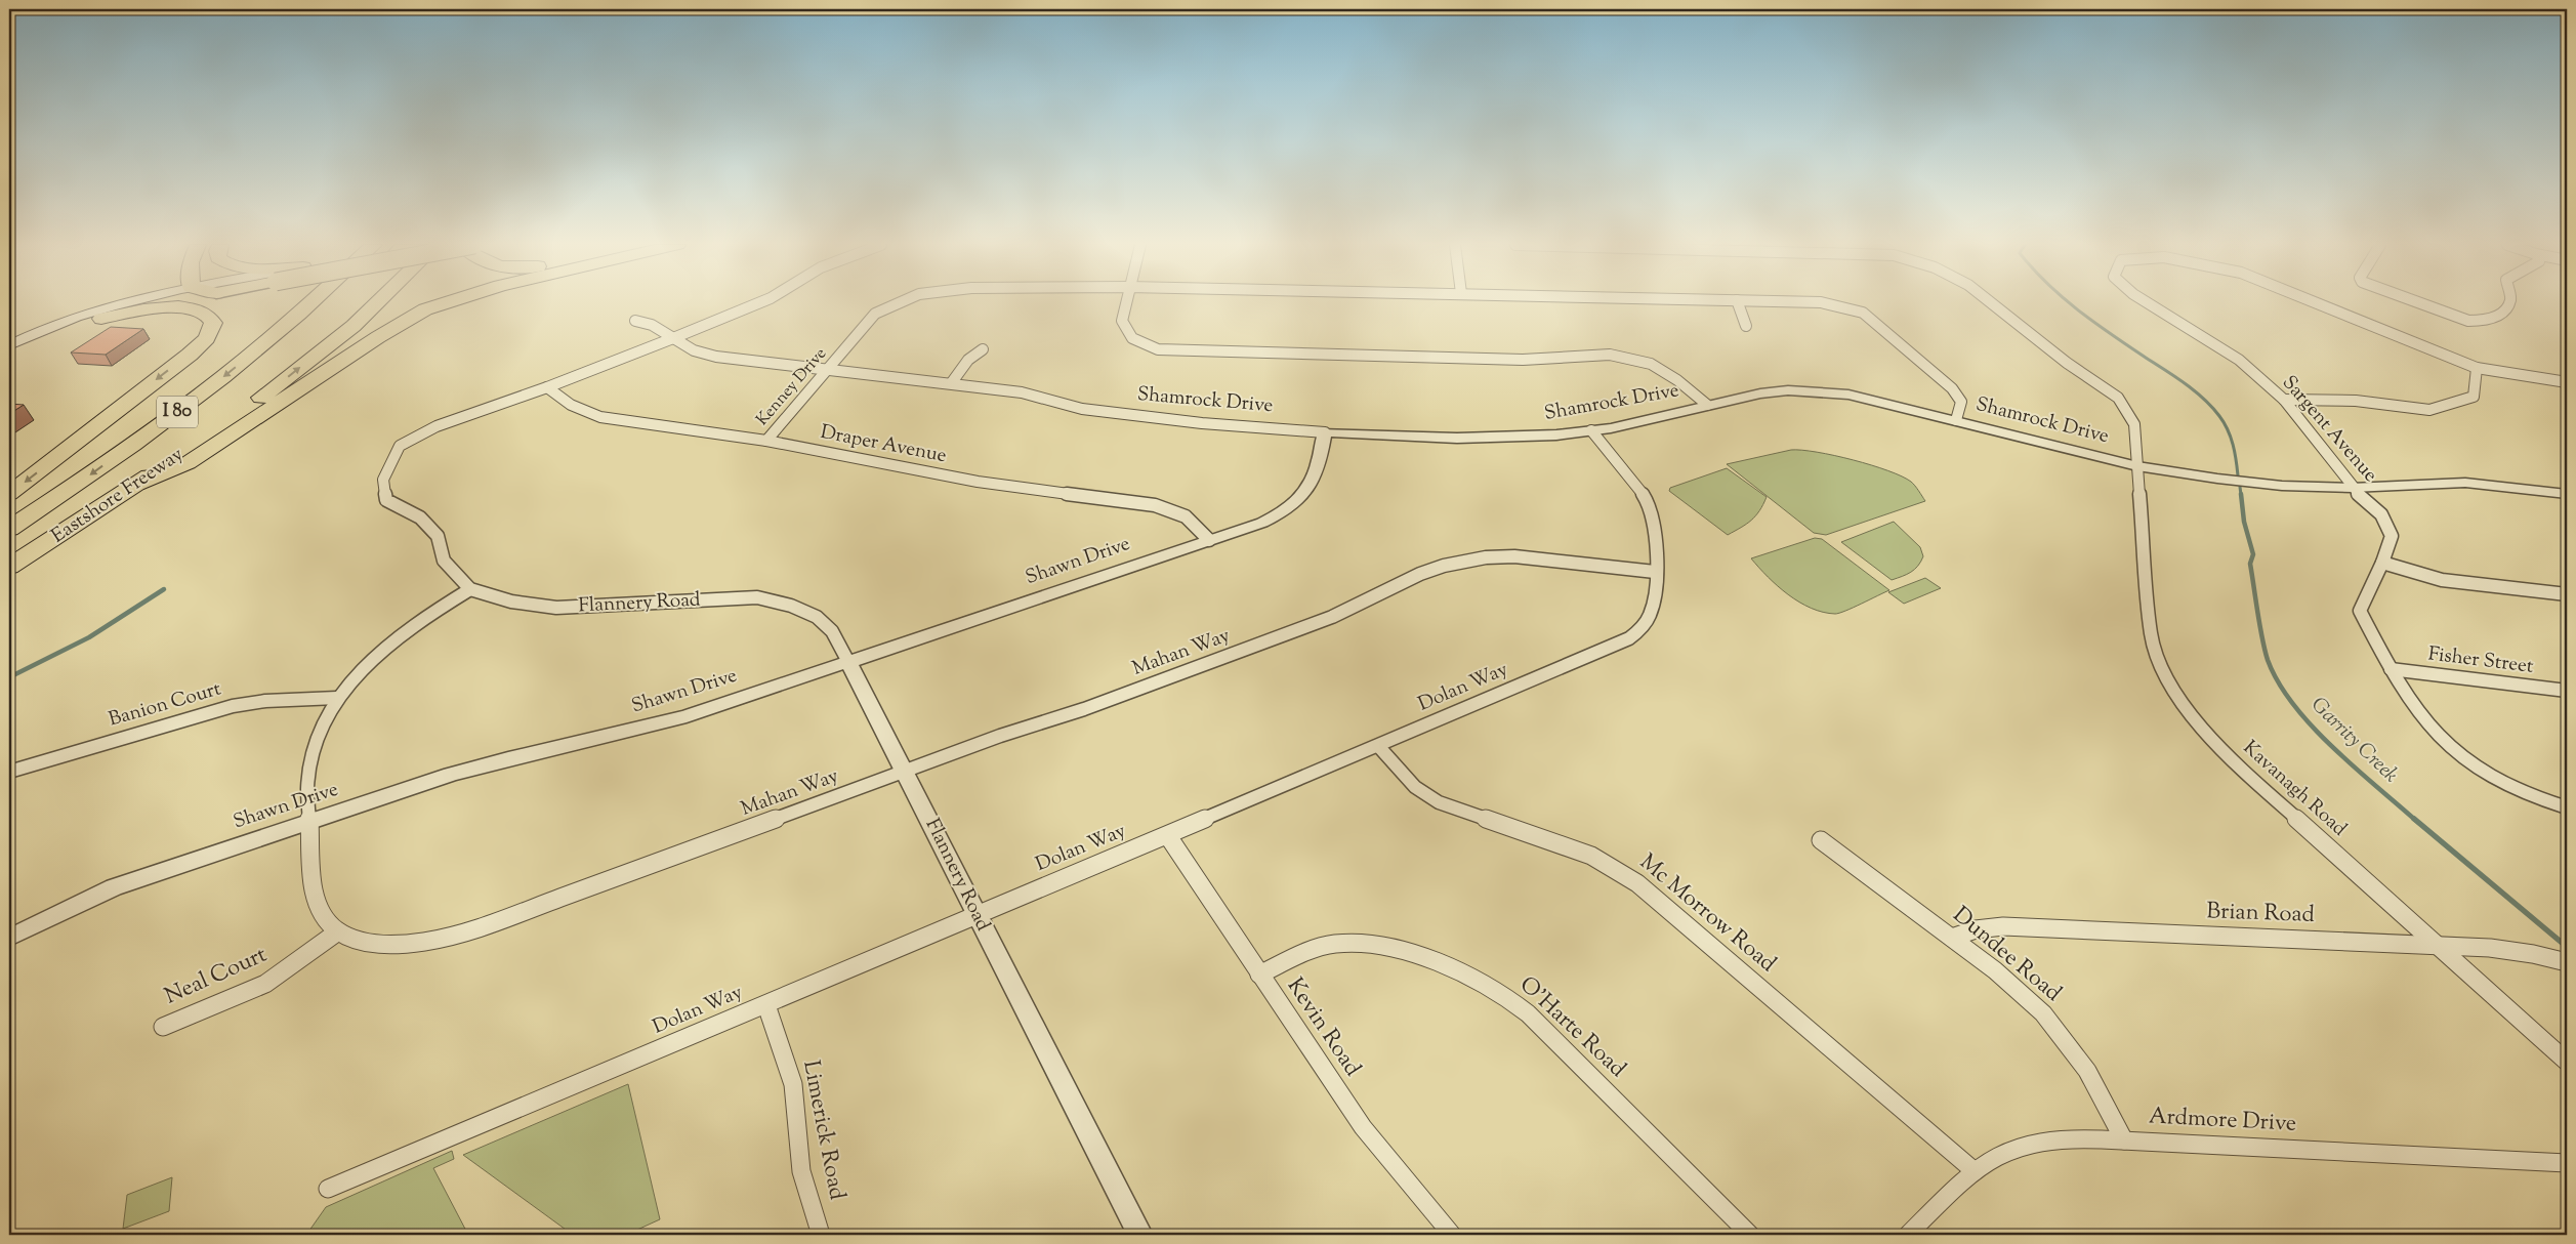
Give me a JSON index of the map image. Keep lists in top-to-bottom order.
{
  "streets": {
    "highway": ["I 80", "Eastshore Freeway"],
    "street": [
      "Kenney Drive",
      "Shamrock Drive",
      "Sargent Avenue",
      "Draper Avenue",
      "Shawn Drive",
      "Flannery Road",
      "Mahan Way",
      "Fisher Street",
      "Dolan Way",
      "Banion Court",
      "Kavanagh Road",
      "Mc Morrow Road",
      "Brian Road",
      "Dundee Road",
      "Neal Court",
      "Kevin Road",
      "O'Harte Road",
      "Ardmore Drive",
      "Limerick Road"
    ]
  },
  "crossings": [
    ["Kenney Drive", "Shamrock Drive"],
    ["Kenney Drive", "Draper Avenue"],
    ["Shamrock Drive", "Sargent Avenue"],
    ["Shamrock Drive", "Shawn Drive"],
    ["Shamrock Drive", "Dolan Way"],
    ["Shamrock Drive", "Kavanagh Road"],
    ["Sargent Avenue", "Fisher Street"],
    ["Draper Avenue", "Shawn Drive"],
    ["Shawn Drive", "Flannery Road"],
    ["Shawn Drive", "Mahan Way"],
    ["Flannery Road", "Mahan Way"],
    ["Flannery Road", "Dolan Way"],
    ["Mahan Way", "Dolan Way"],
    ["Mahan Way", "Banion Court"],
    ["Mahan Way", "Neal Court"],
    ["Dolan Way", "Mc Morrow Road"],
    ["Dolan Way", "Kevin Road"],
    ["Dolan Way", "Limerick Road"],
    ["Kavanagh Road", "Brian Road"],
    ["Mc Morrow Road", "Ardmore Drive"],
    ["Brian Road", "Dundee Road"],
    ["Dundee Road", "Ardmore Drive"],
    ["Kevin Road", "O'Harte Road"]
  ],
  "water": ["Garrity Creek"]
}
